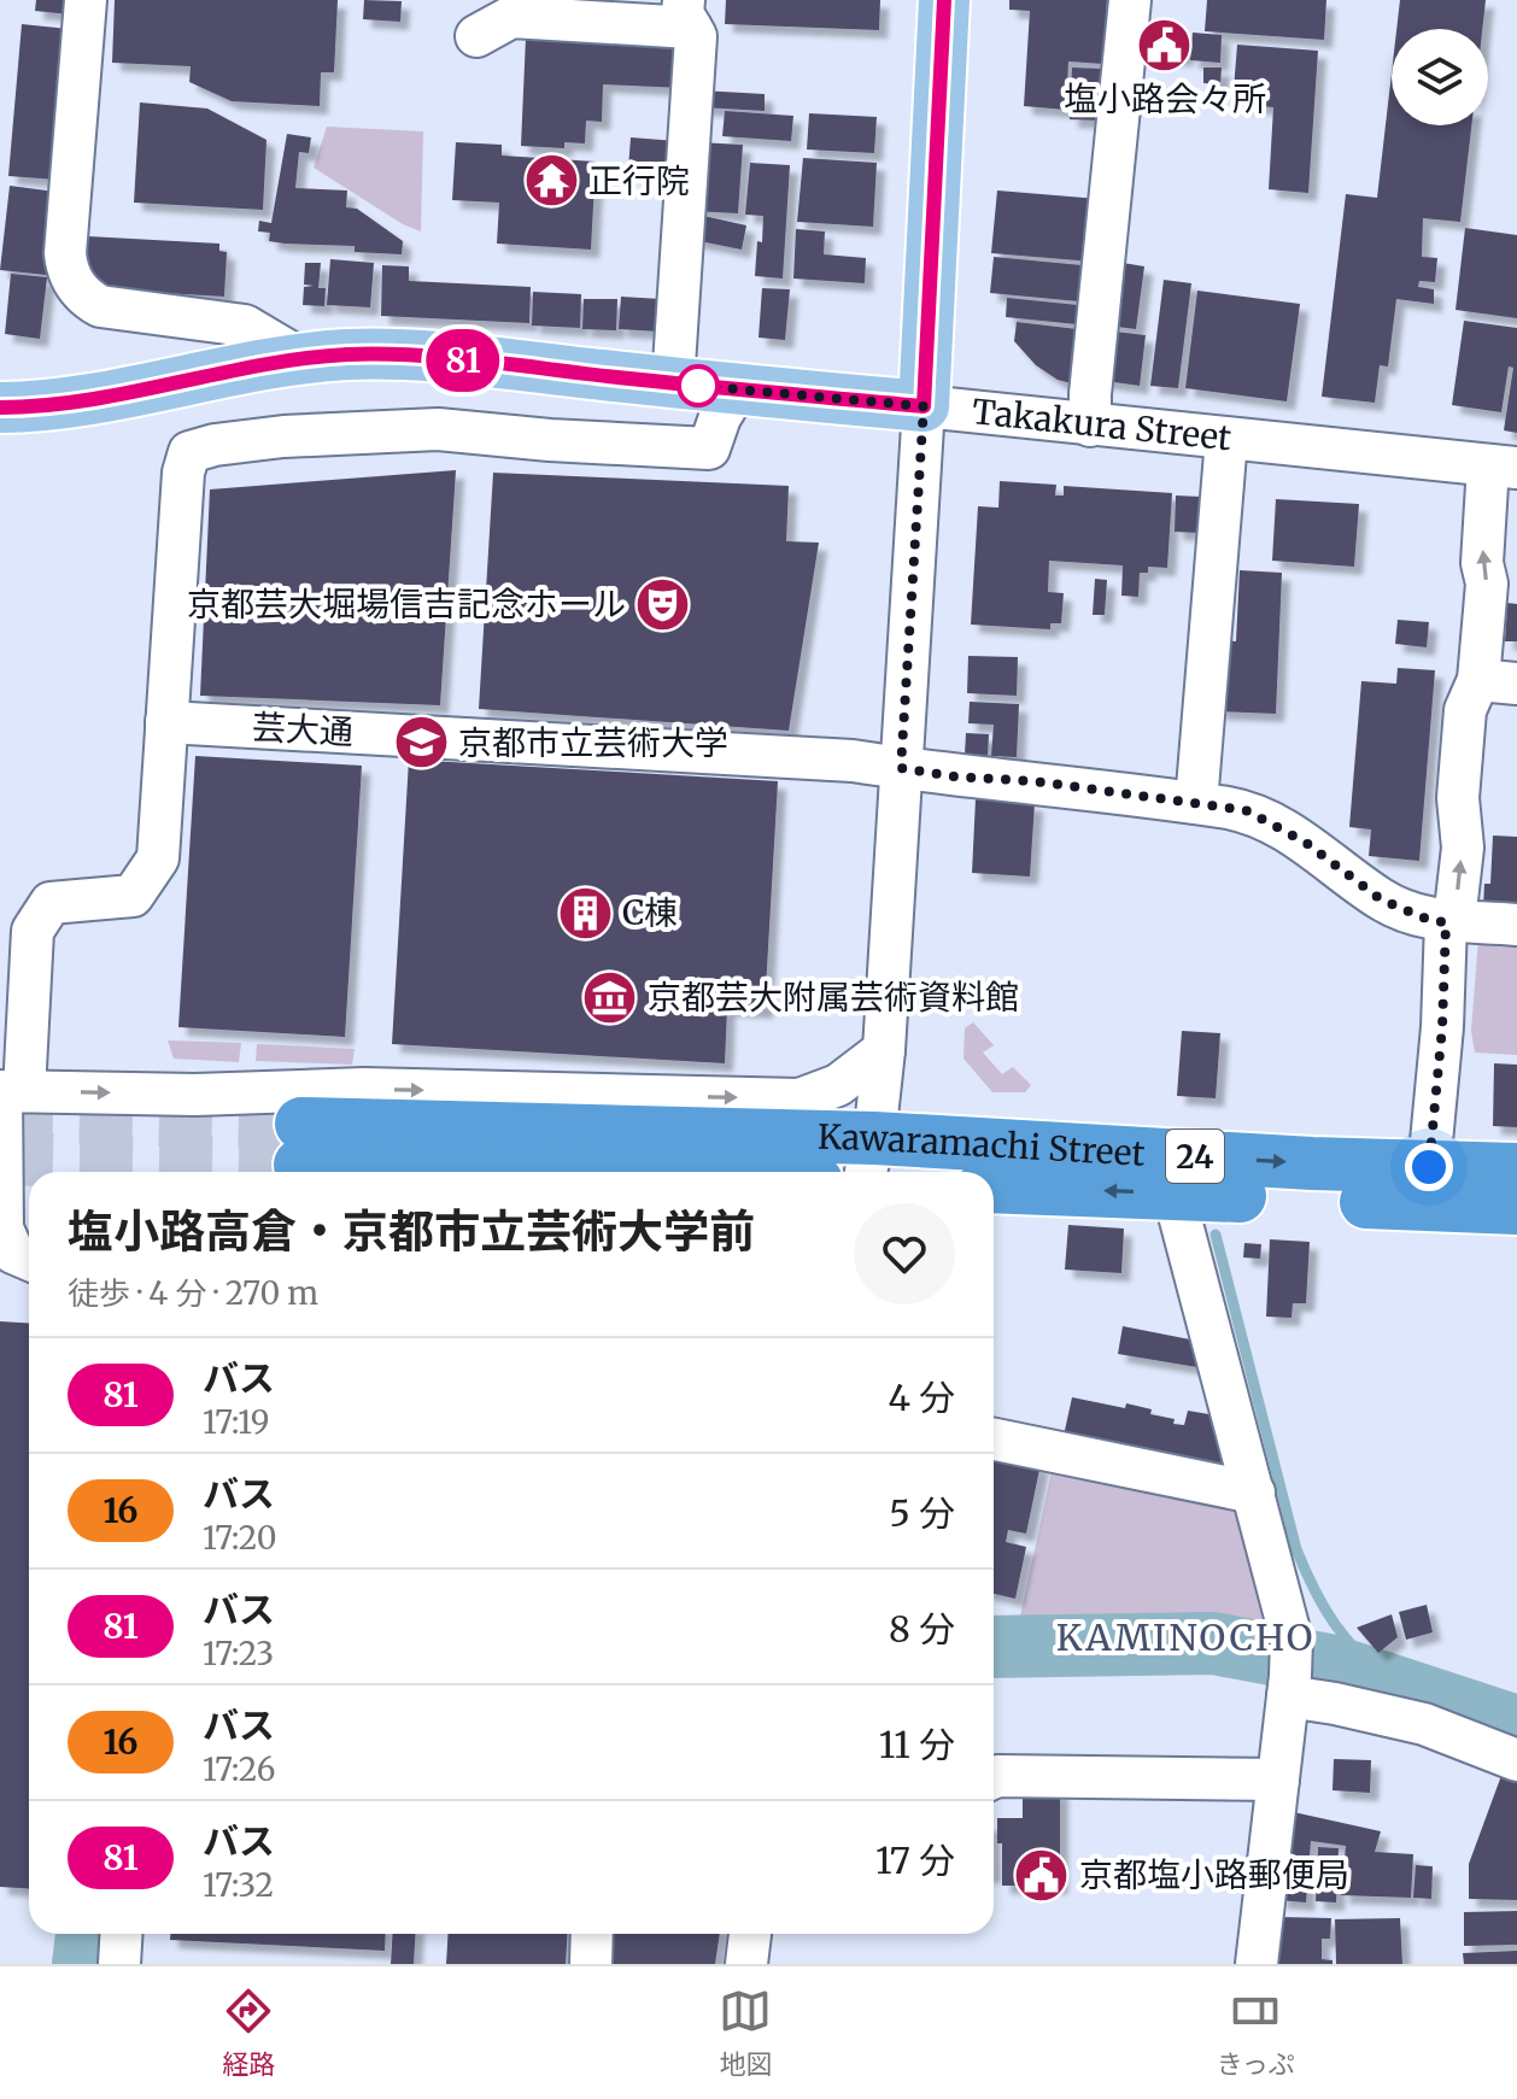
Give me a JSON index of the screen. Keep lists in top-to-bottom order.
{
  "streets": {
    "highway": ["Kawaramachi Street", "24"],
    "main road": ["Takakura Street"],
    "street": ["芸大通"]
  },
  "districts": ["KAMINOCHO"],
  "places": {
    "public building": ["塩小路会々所", "京都塩小路郵便局"],
    "temple": ["正行院"],
    "theatre": ["京都芸大堀場信吉記念ホール"],
    "school or university": ["京都市立芸術大学"],
    "building": ["C棟"],
    "museum": ["京都芸大附属芸術資料館"]
  },
  "lines": ["bus line 81"],
  "page": {
    "on_map": "81",
    "heading": ["塩小路高倉・京都市立芸術大学前", "徒歩 · 4 分 · 270 m"],
    "list": [
      {
        "mark": "81",
        "name": "バス",
        "note": "17:19",
        "value": "4 分"
      },
      {
        "mark": "16",
        "name": "バス",
        "note": "17:20",
        "value": "5 分"
      },
      {
        "mark": "81",
        "name": "バス",
        "note": "17:23",
        "value": "8 分"
      },
      {
        "mark": "16",
        "name": "バス",
        "note": "17:26",
        "value": "11 分"
      },
      {
        "mark": "81",
        "name": "バス",
        "note": "17:32",
        "value": "17 分"
      }
    ],
    "tabs": ["経路", "地図", "きっぷ"]
  }
}
